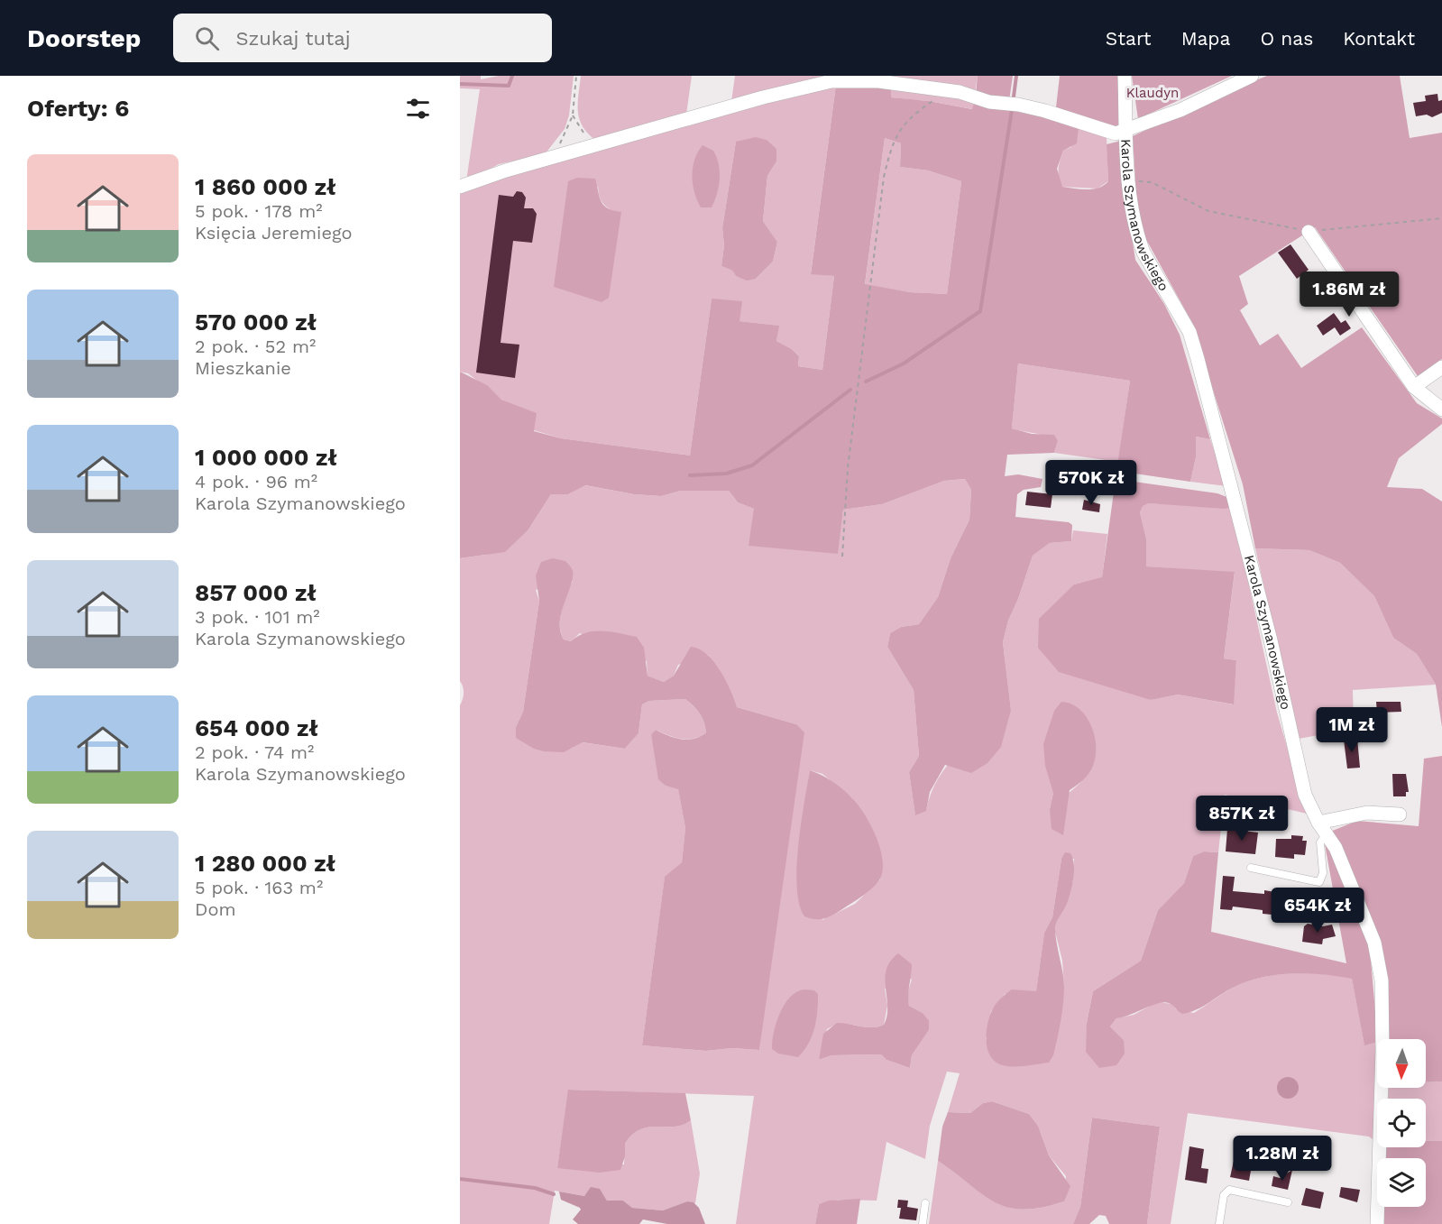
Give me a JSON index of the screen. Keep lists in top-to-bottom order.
{
  "streets": {
    "street": ["Karola Szymanowskiego"]
  },
  "parks": ["Klaudyn"],
  "north": "bottom",
  "page": {
    "header": "Doorstep",
    "search": "Szukaj tutaj",
    "nav": [
      "Start",
      "Mapa",
      "O nas",
      "Kontakt"
    ],
    "heading": "Oferty: 6",
    "list": [
      {
        "name": "1 860 000 zł",
        "note": "5 pok. · 178 m² · Księcia Jeremiego"
      },
      {
        "name": "570 000 zł",
        "note": "2 pok. · 52 m² · Mieszkanie"
      },
      {
        "name": "1 000 000 zł",
        "note": "4 pok. · 96 m² · Karola Szymanowskiego"
      },
      {
        "name": "857 000 zł",
        "note": "3 pok. · 101 m² · Karola Szymanowskiego"
      },
      {
        "name": "654 000 zł",
        "note": "2 pok. · 74 m² · Karola Szymanowskiego"
      },
      {
        "name": "1 280 000 zł",
        "note": "5 pok. · 163 m² · Dom"
      }
    ],
    "price": [
      "1.86M zł",
      "570K zł",
      "1M zł",
      "857K zł",
      "654K zł",
      "1.28M zł"
    ]
  }
}
